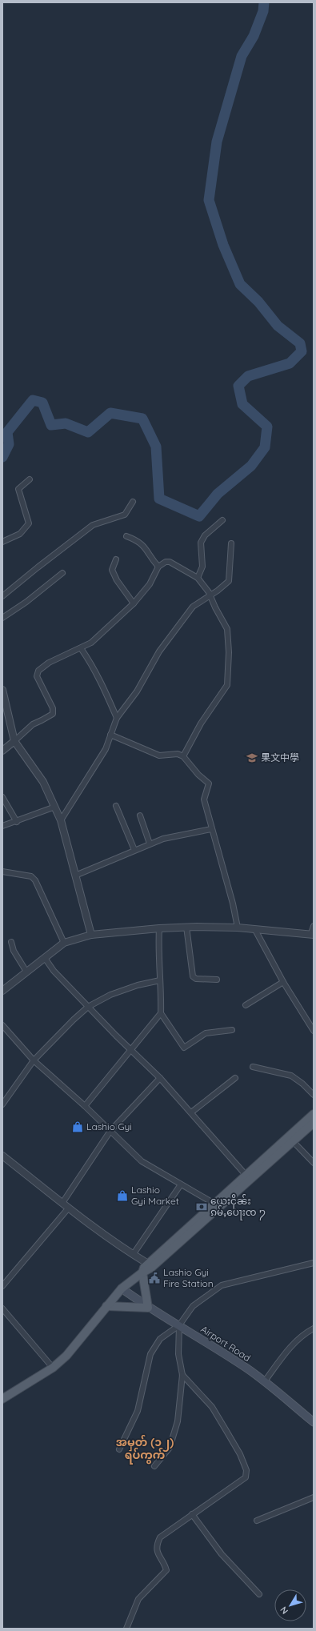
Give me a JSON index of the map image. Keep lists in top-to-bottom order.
{
  "streets": {
    "main road": ["Airport Road"]
  },
  "districts": ["အမှတ် (၁၂) ရပ်ကွက်"],
  "places": {
    "school or university": ["果文中學"],
    "shop": ["Lashio Gyi", "Lashio Gyi Market"],
    "bank": ["ယေးငိုၼ်း ၵမ်ႇပေႃးၸ ႒"],
    "public building": ["Lashio Gyi Fire Station"]
  },
  "north": "bottom left"
}
